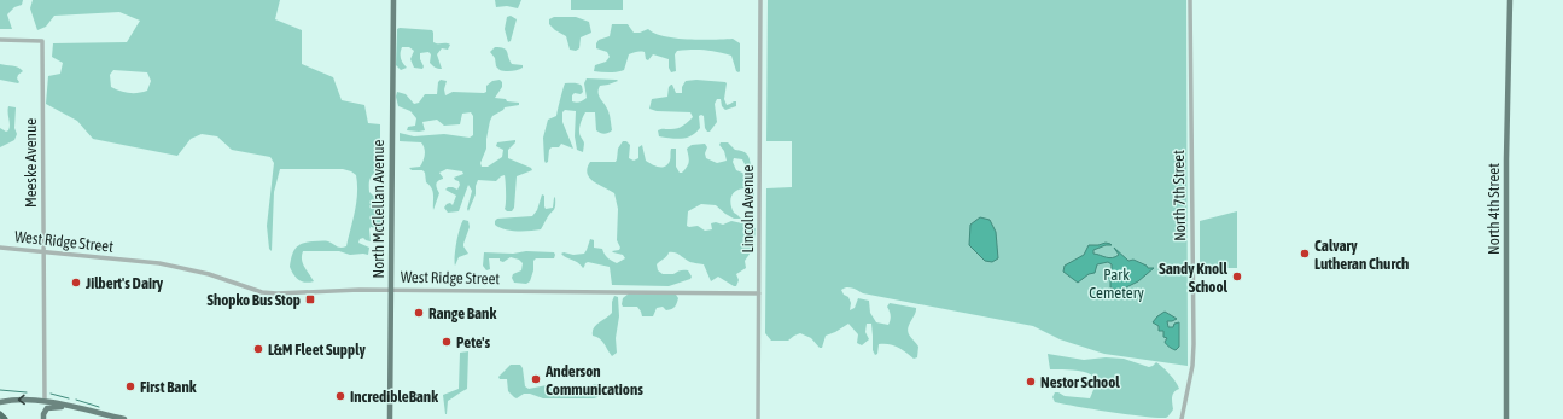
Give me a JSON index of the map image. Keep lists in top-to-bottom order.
{
  "streets": {
    "main road": ["North McClellan Avenue", "North 4th Street"],
    "street": [
      "Meeske Avenue",
      "North 7th Street",
      "Lincoln Avenue",
      "West Ridge Street"
    ]
  },
  "crossings": [
    ["Meeske Avenue", "West Ridge Street"],
    ["North McClellan Avenue", "West Ridge Street"],
    ["Lincoln Avenue", "West Ridge Street"]
  ],
  "parks": ["Park Cemetery"],
  "places": {
    "other": [
      "Calvary Lutheran Church",
      "Sandy Knoll School",
      "Jilbert's Dairy",
      "Range Bank",
      "Pete's",
      "L&M Fleet Supply",
      "Anderson Communications",
      "Nestor School",
      "First Bank",
      "IncredibleBank"
    ],
    "transit": ["Shopko Bus Stop"]
  }
}
